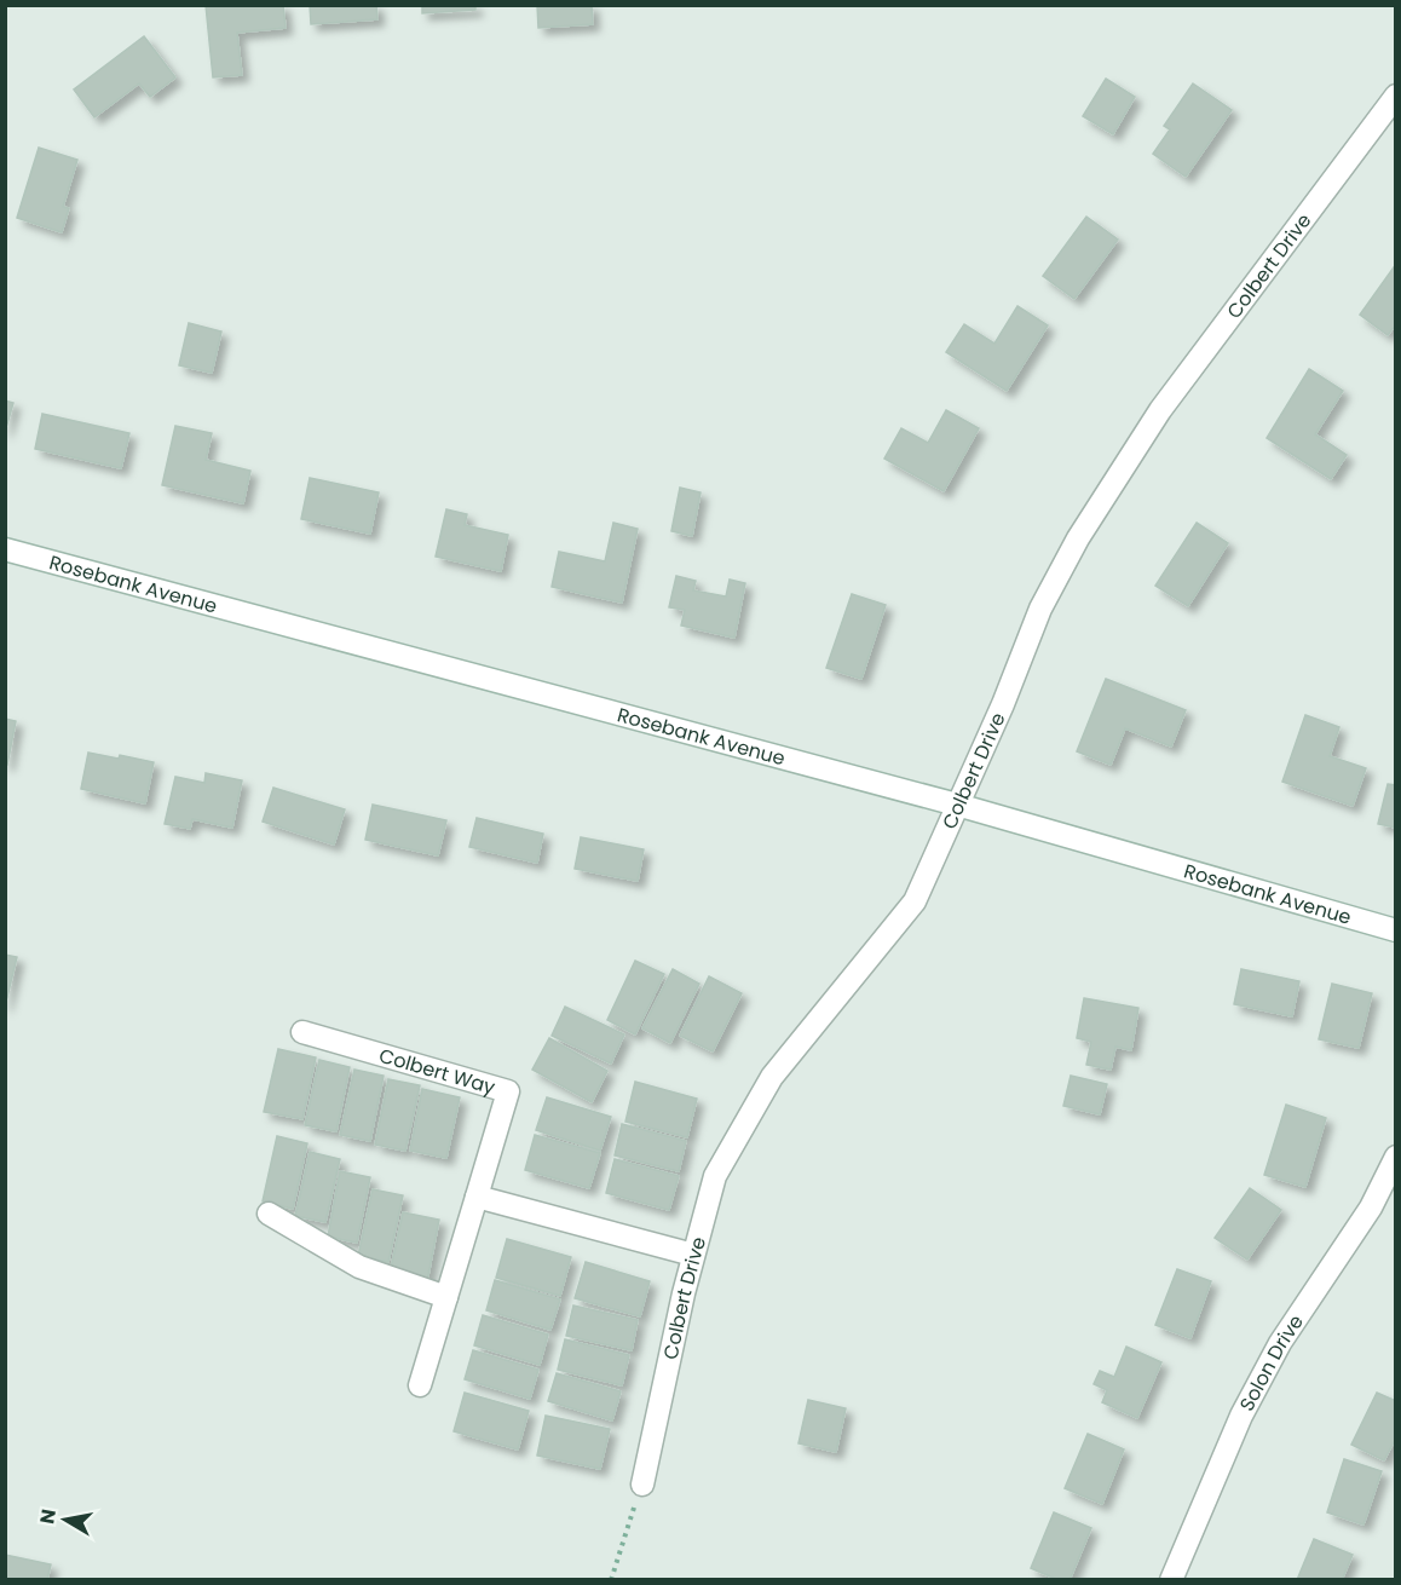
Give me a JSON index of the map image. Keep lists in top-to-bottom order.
{
  "streets": {
    "street": [
      "Colbert Drive",
      "Rosebank Avenue",
      "Colbert Way",
      "Solon Drive"
    ]
  },
  "crossings": [
    ["Colbert Drive", "Rosebank Avenue"]
  ],
  "north": "left"
}
